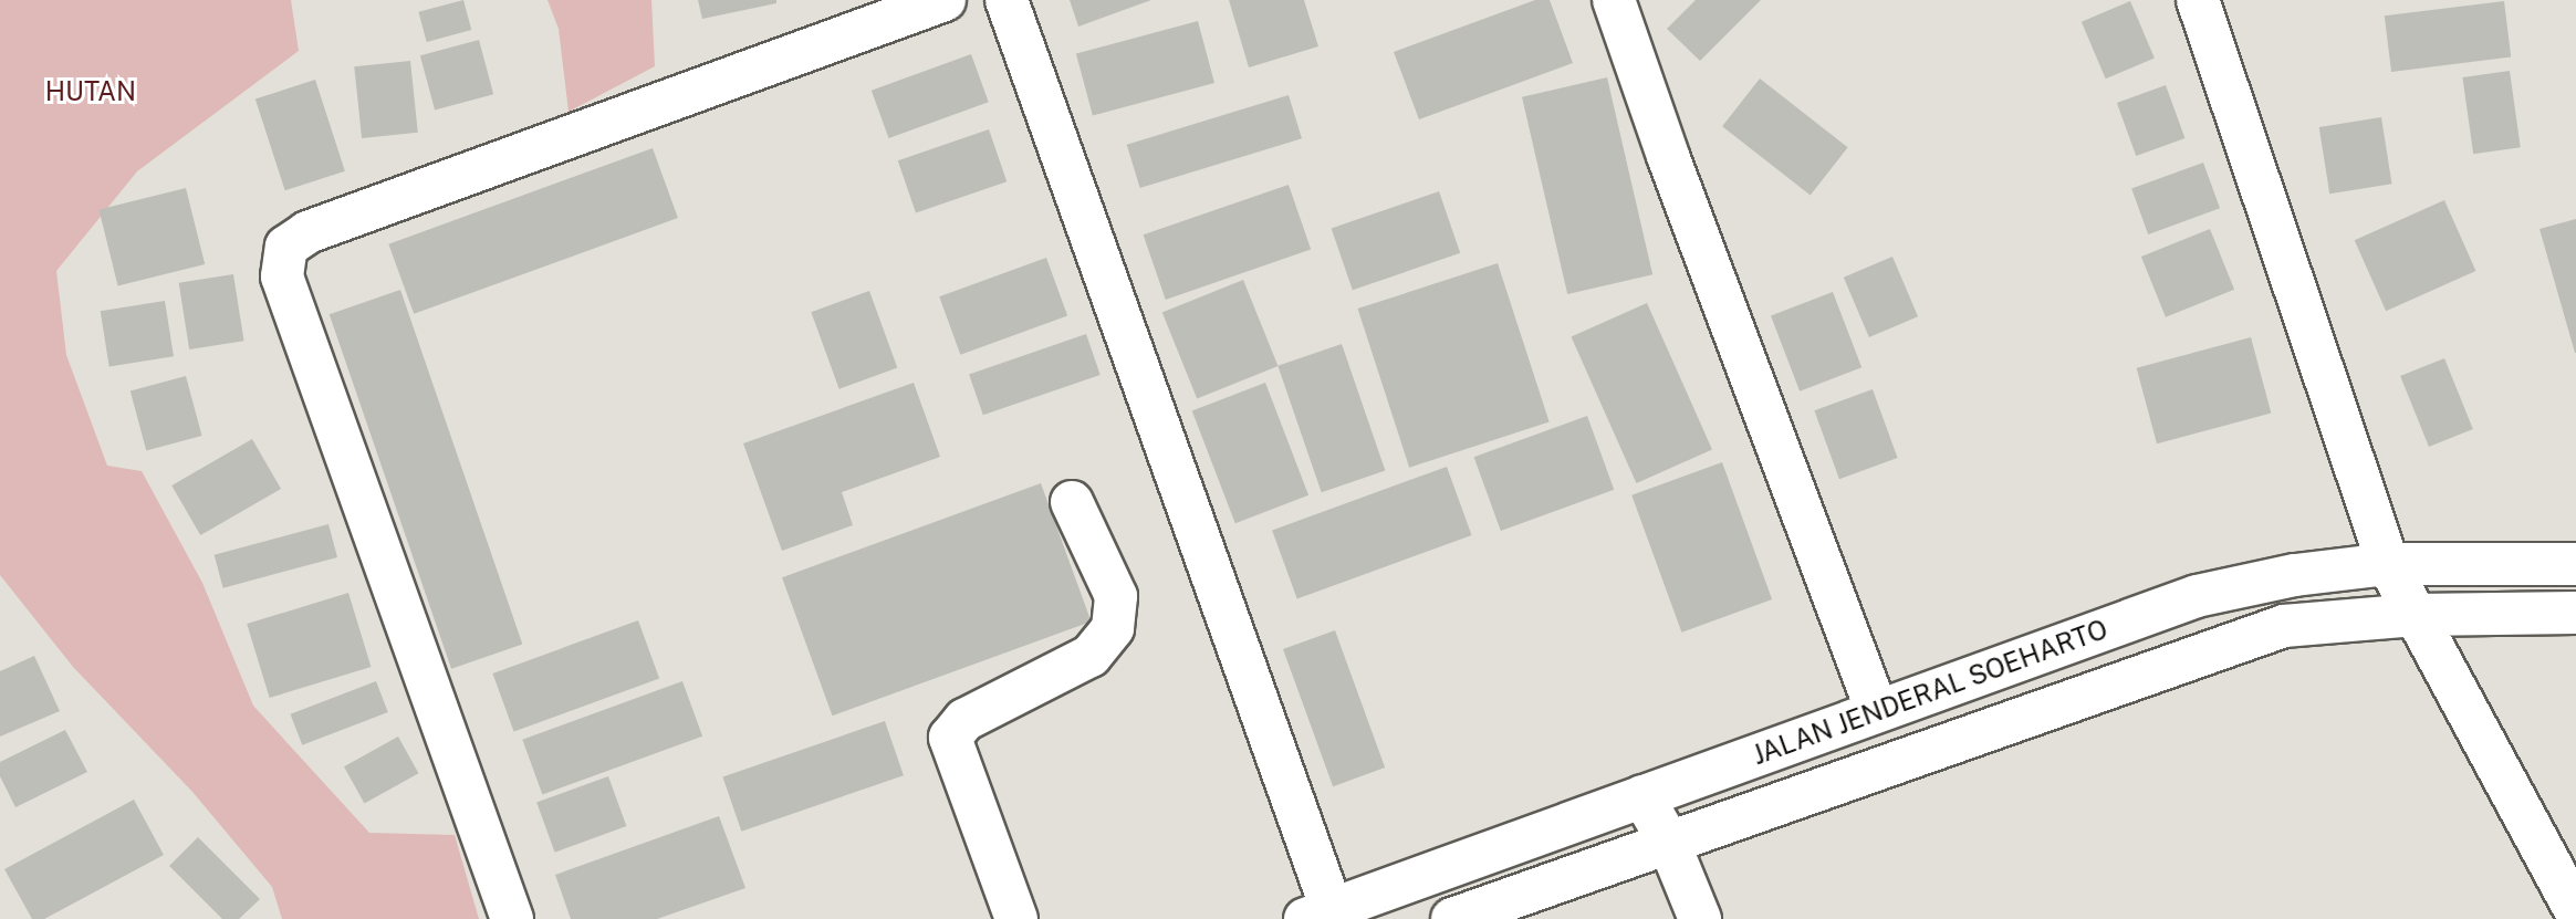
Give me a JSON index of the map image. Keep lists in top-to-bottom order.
{
  "streets": {
    "street": ["JALAN JENDERAL SOEHARTO"]
  },
  "parks": ["HUTAN"]
}
